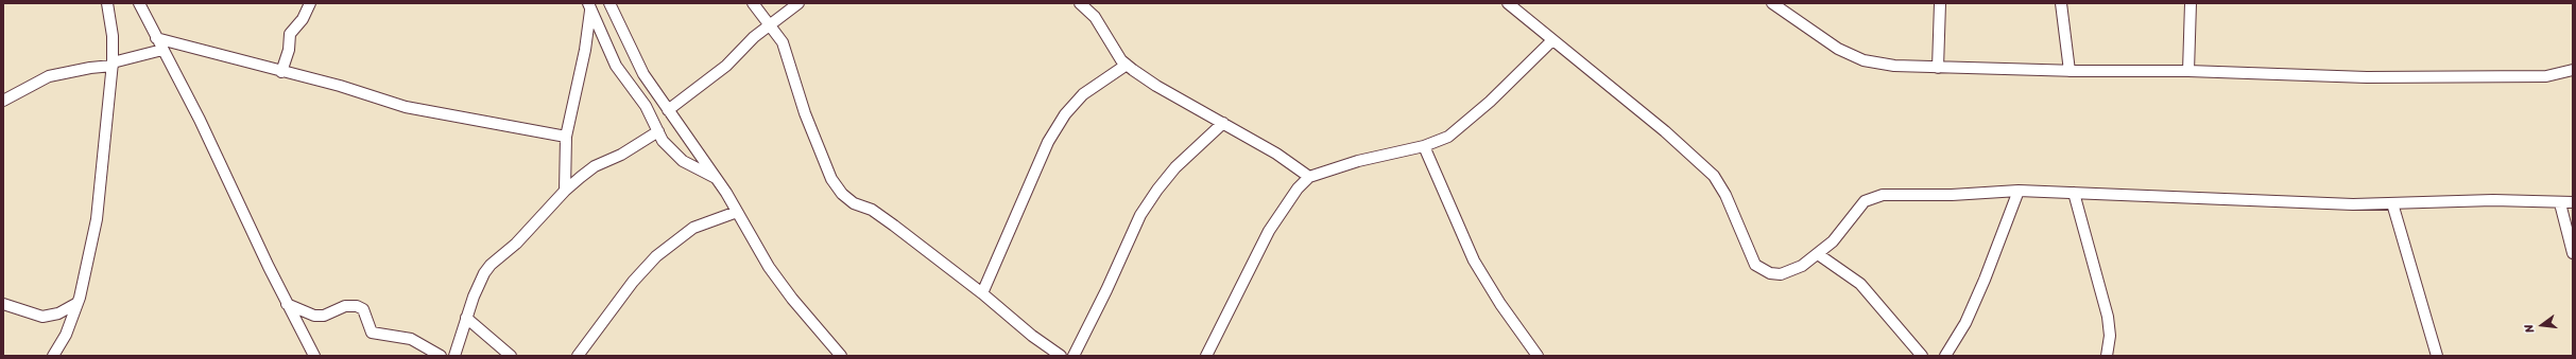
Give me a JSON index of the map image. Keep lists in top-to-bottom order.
{
  "north": "left"
}
